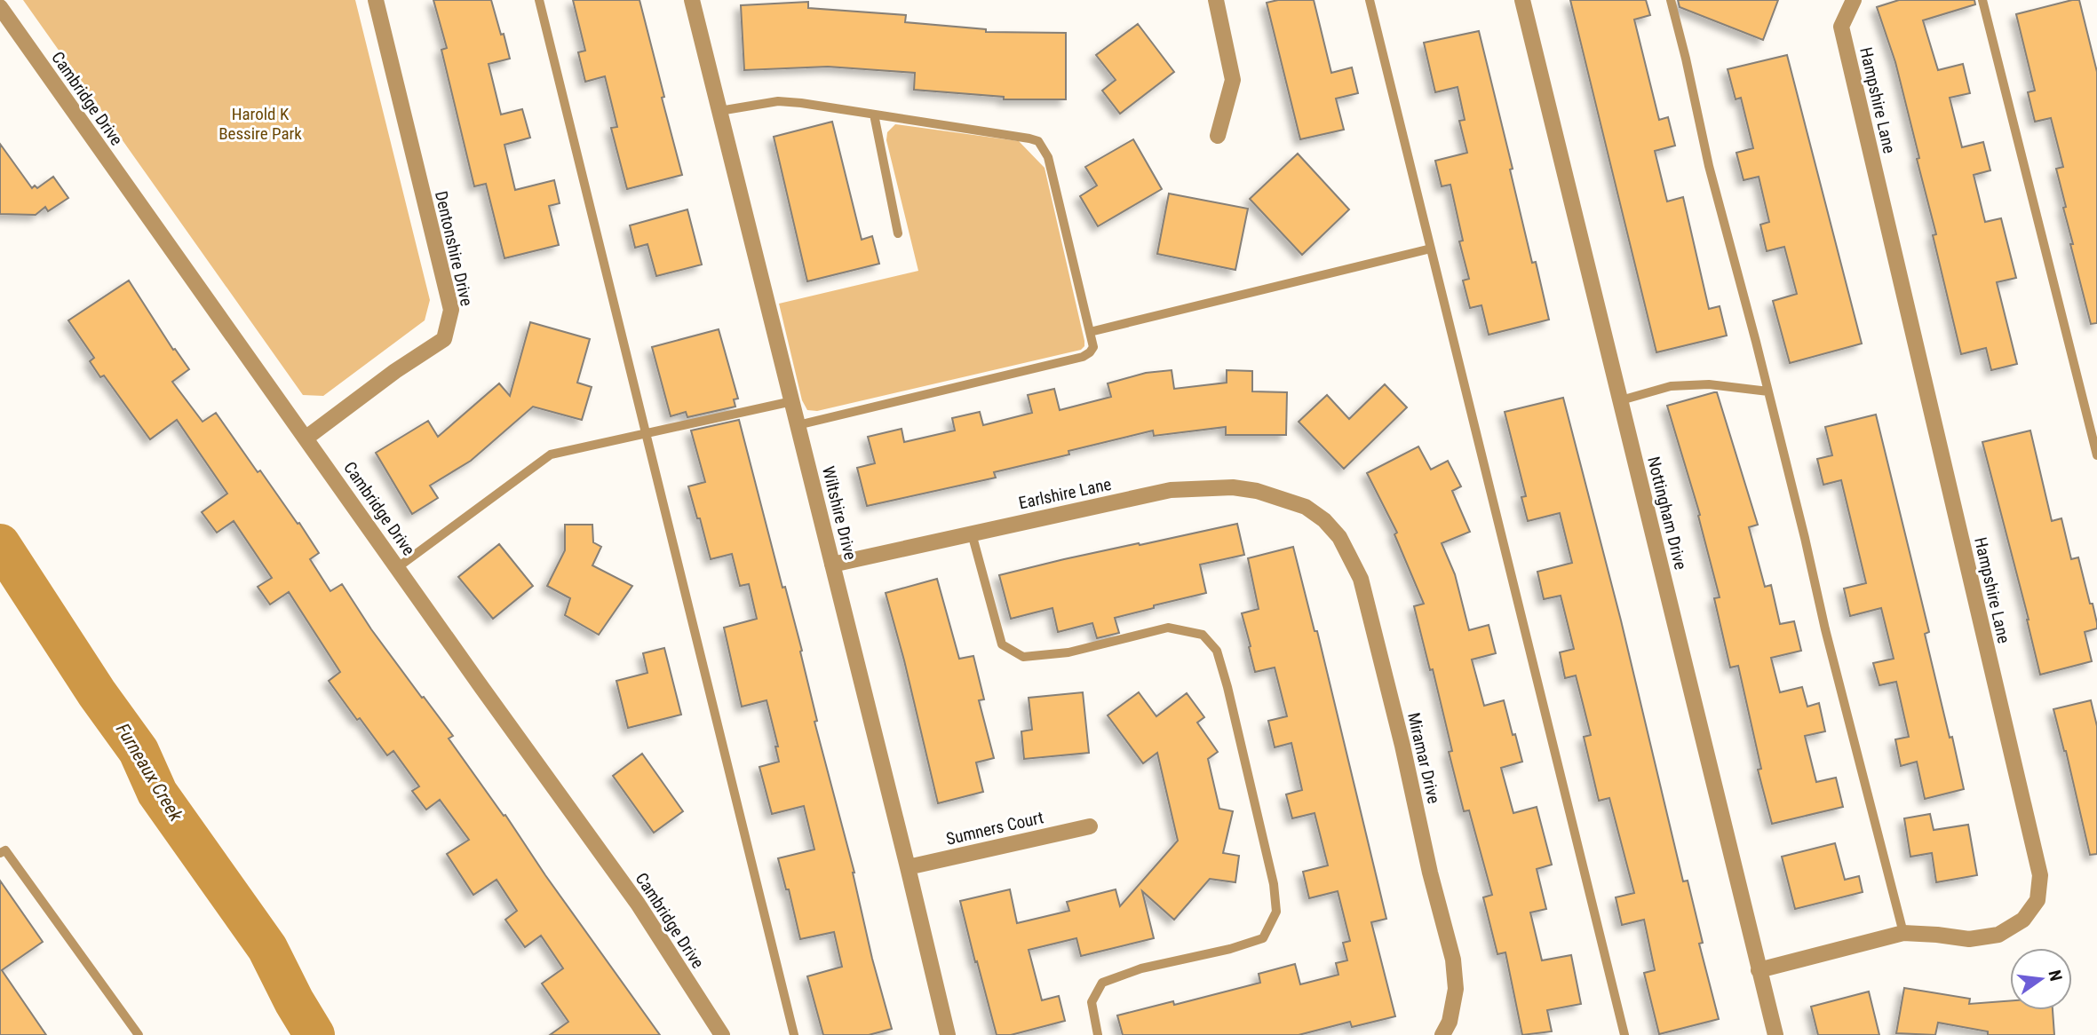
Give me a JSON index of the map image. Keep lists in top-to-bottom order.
{
  "streets": {
    "street": [
      "Cambridge Drive",
      "Hampshire Lane",
      "Dentonshire Drive",
      "Earlshire Lane",
      "Wiltshire Drive",
      "Nottingham Drive",
      "Miramar Drive",
      "Sumners Court"
    ]
  },
  "crossings": [
    ["Cambridge Drive", "Dentonshire Drive"],
    ["Hampshire Lane", "Nottingham Drive"],
    ["Earlshire Lane", "Wiltshire Drive"],
    ["Earlshire Lane", "Miramar Drive"],
    ["Wiltshire Drive", "Sumners Court"]
  ],
  "water": ["Furneaux Creek"],
  "parks": ["Harold K Bessire Park"],
  "north": "right"
}
